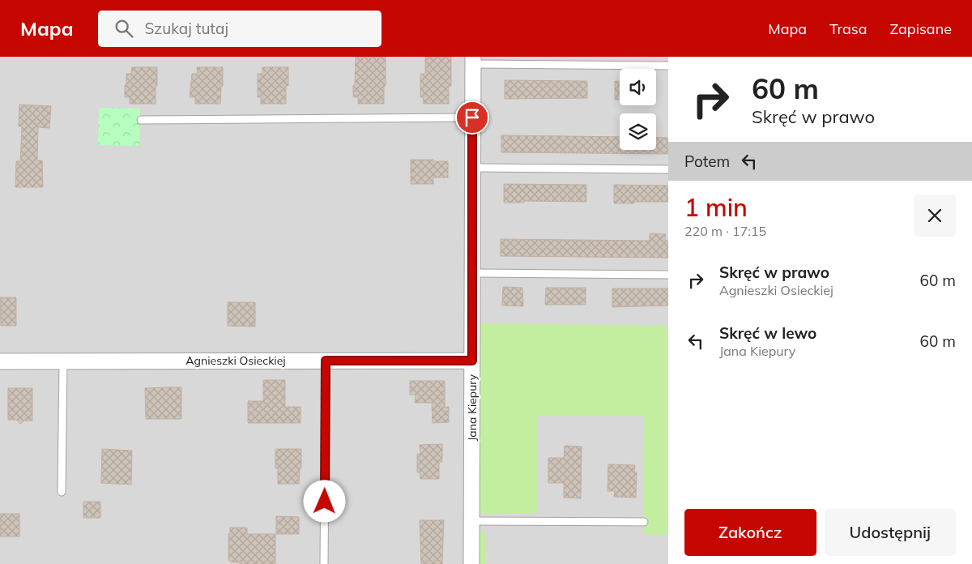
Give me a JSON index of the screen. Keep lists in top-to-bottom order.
{
  "streets": {
    "street": ["Agnieszki Osieckiej", "Jana Kiepury"]
  },
  "crossings": [
    ["Agnieszki Osieckiej", "Jana Kiepury"]
  ],
  "page": {
    "header": "Mapa",
    "search": "Szukaj tutaj",
    "nav": ["Mapa", "Trasa", "Zapisane"],
    "turn": ["60 m", "Skręć w prawo"],
    "then": "Potem",
    "heading": ["1 min", "220 m · 17:15"],
    "list": [
      {
        "name": "Skręć w prawo",
        "note": "Agnieszki Osieckiej",
        "value": "60 m"
      },
      {
        "name": "Skręć w lewo",
        "note": "Jana Kiepury",
        "value": "60 m"
      }
    ],
    "buttons": ["Zakończ", "Udostępnij"]
  }
}
